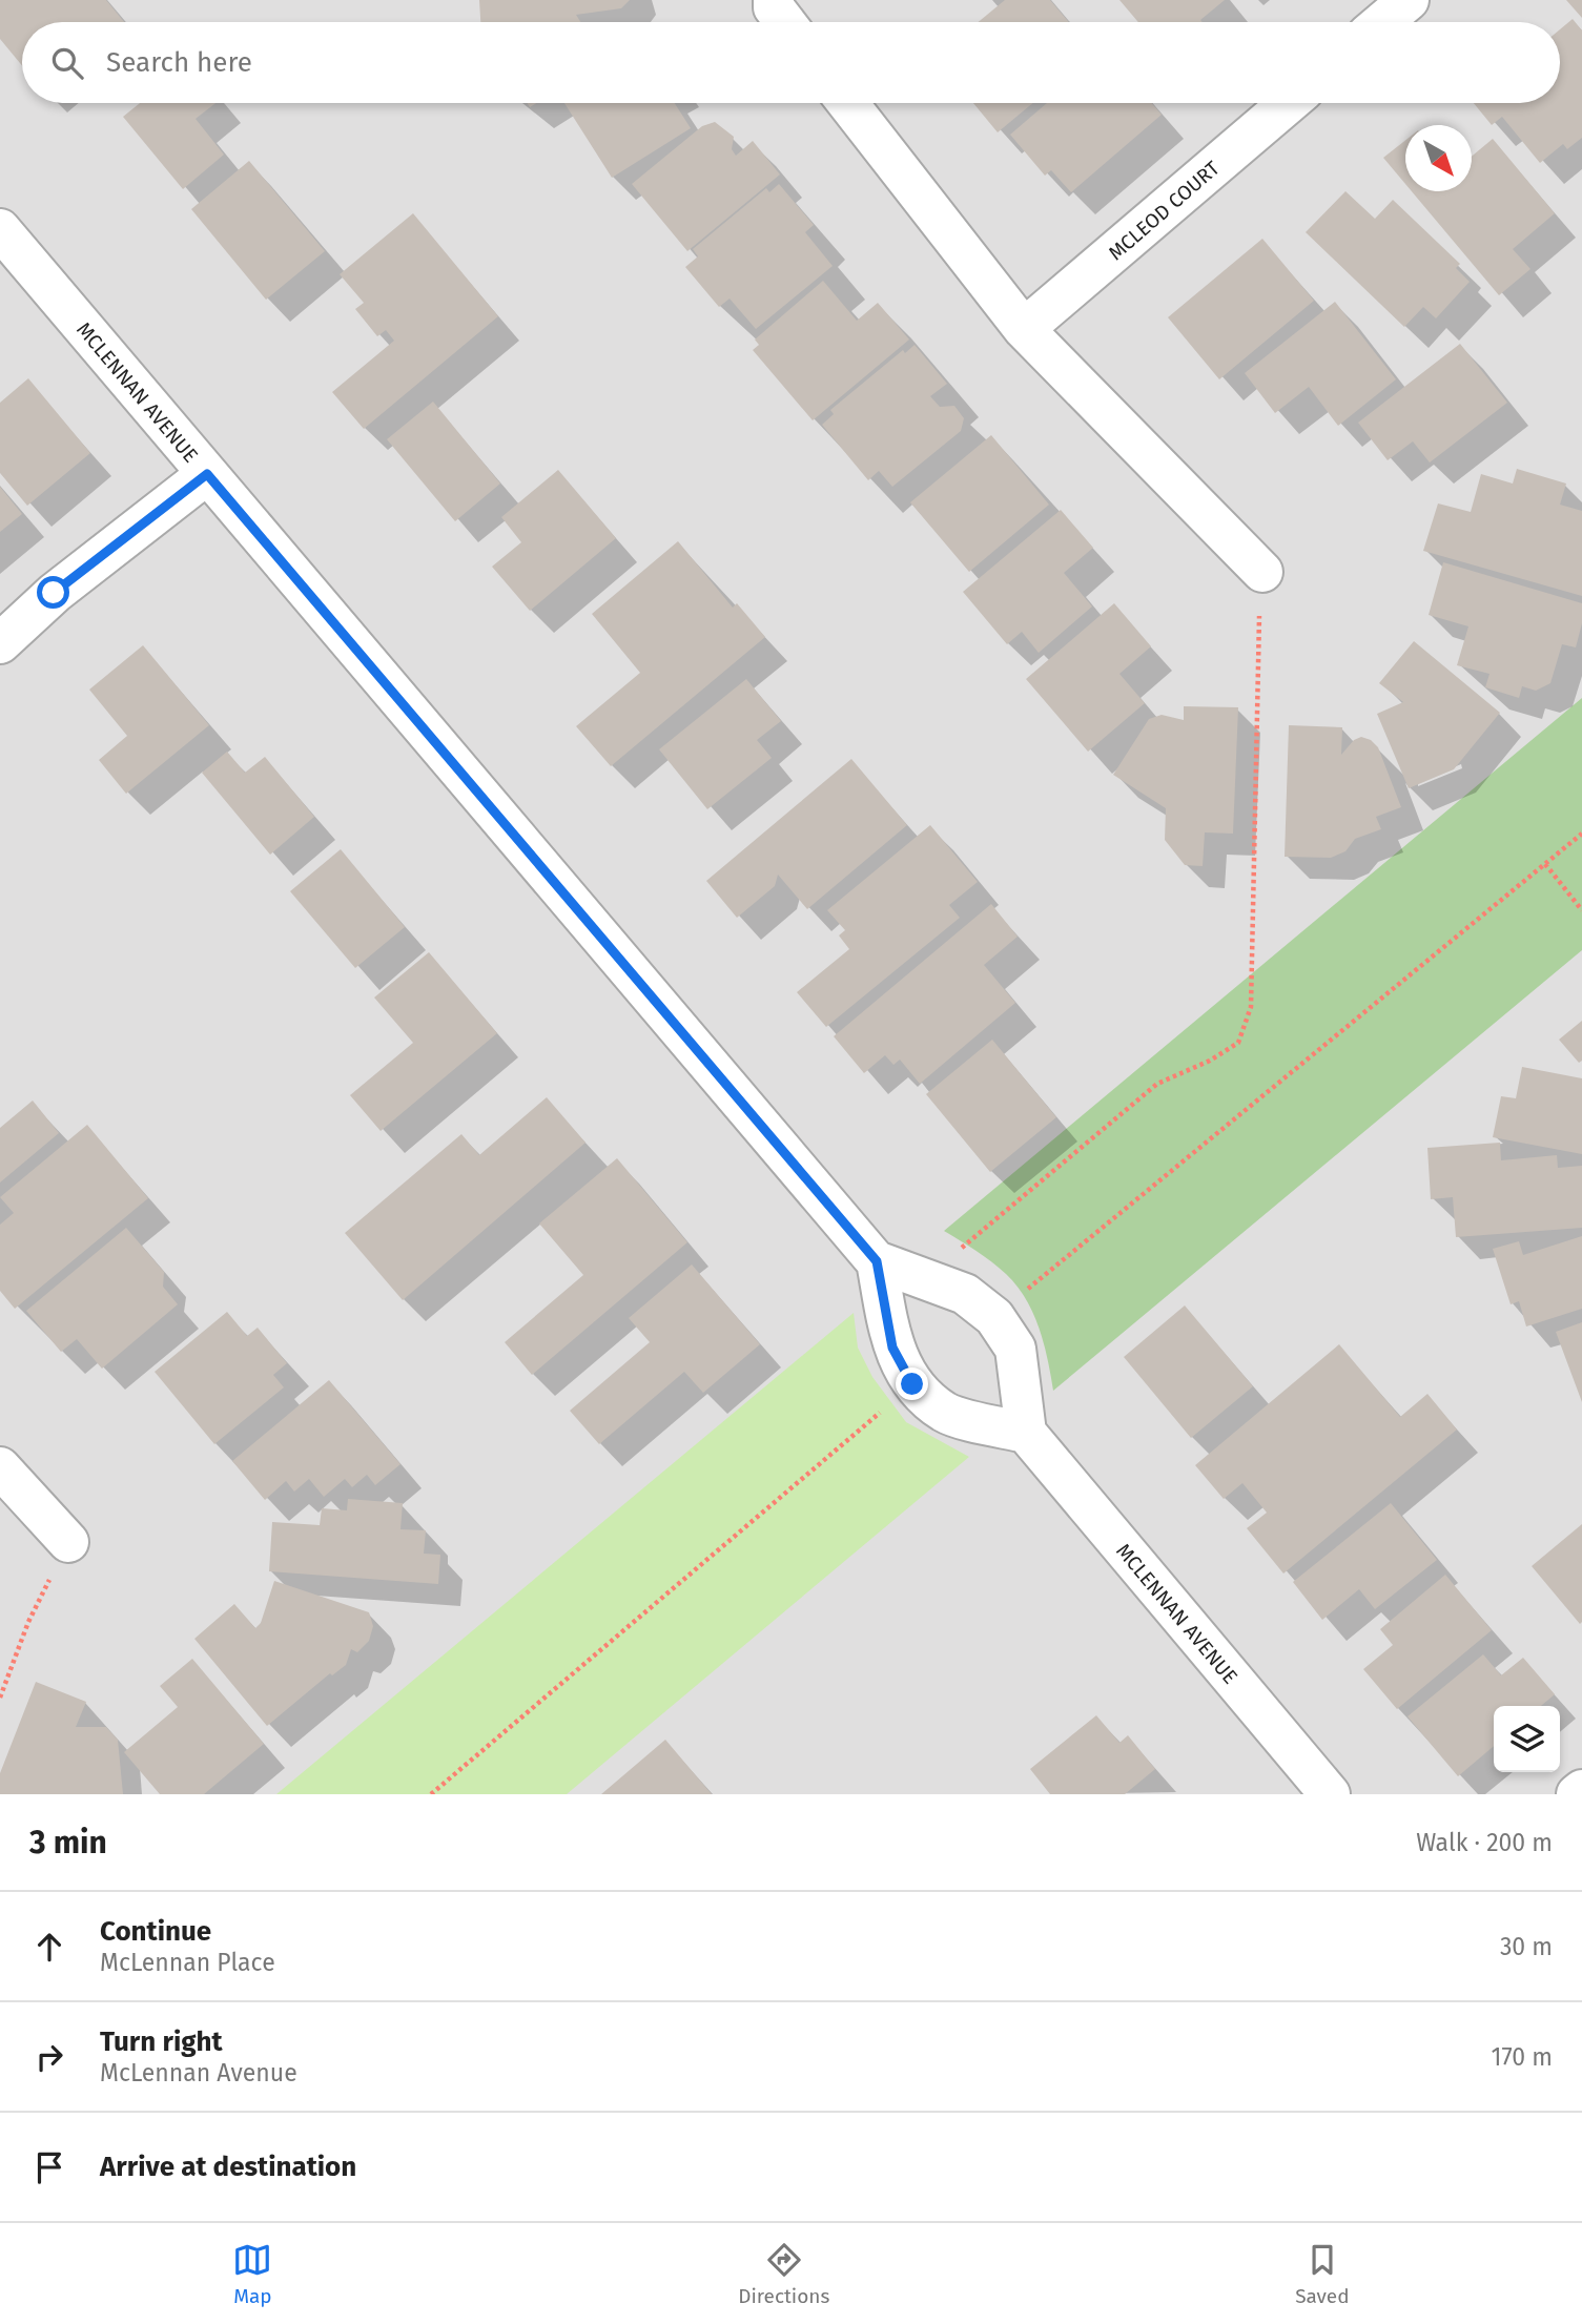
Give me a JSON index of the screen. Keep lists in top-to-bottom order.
{
  "streets": {
    "street": ["MCLEOD COURT", "MCLENNAN AVENUE"]
  },
  "north": "bottom right",
  "page": {
    "search": "Search here",
    "heading": ["3 min", "Walk · 200 m"],
    "list": [
      ["Continue", "McLennan Place", "30 m"],
      ["Turn right", "McLennan Avenue", "170 m"],
      "Arrive at destination"
    ],
    "nav": ["Map", "Directions", "Saved"]
  }
}
